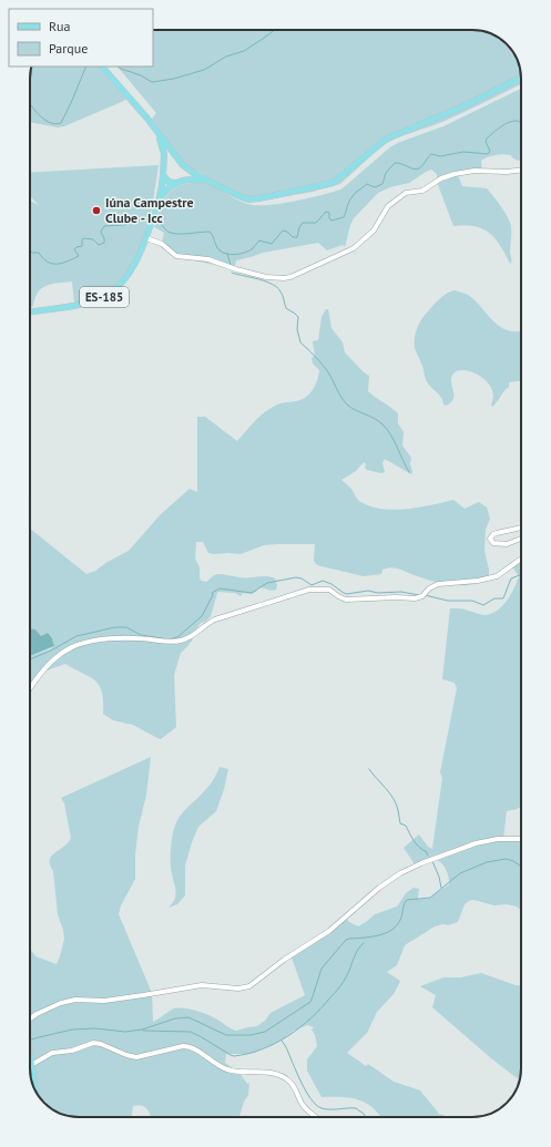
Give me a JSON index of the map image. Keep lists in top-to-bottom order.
{
  "streets": {
    "main road": ["ES-185"]
  },
  "places": ["Iúna Campestre Clube - Icc"],
  "legend": ["Rua", "Parque"]
}
